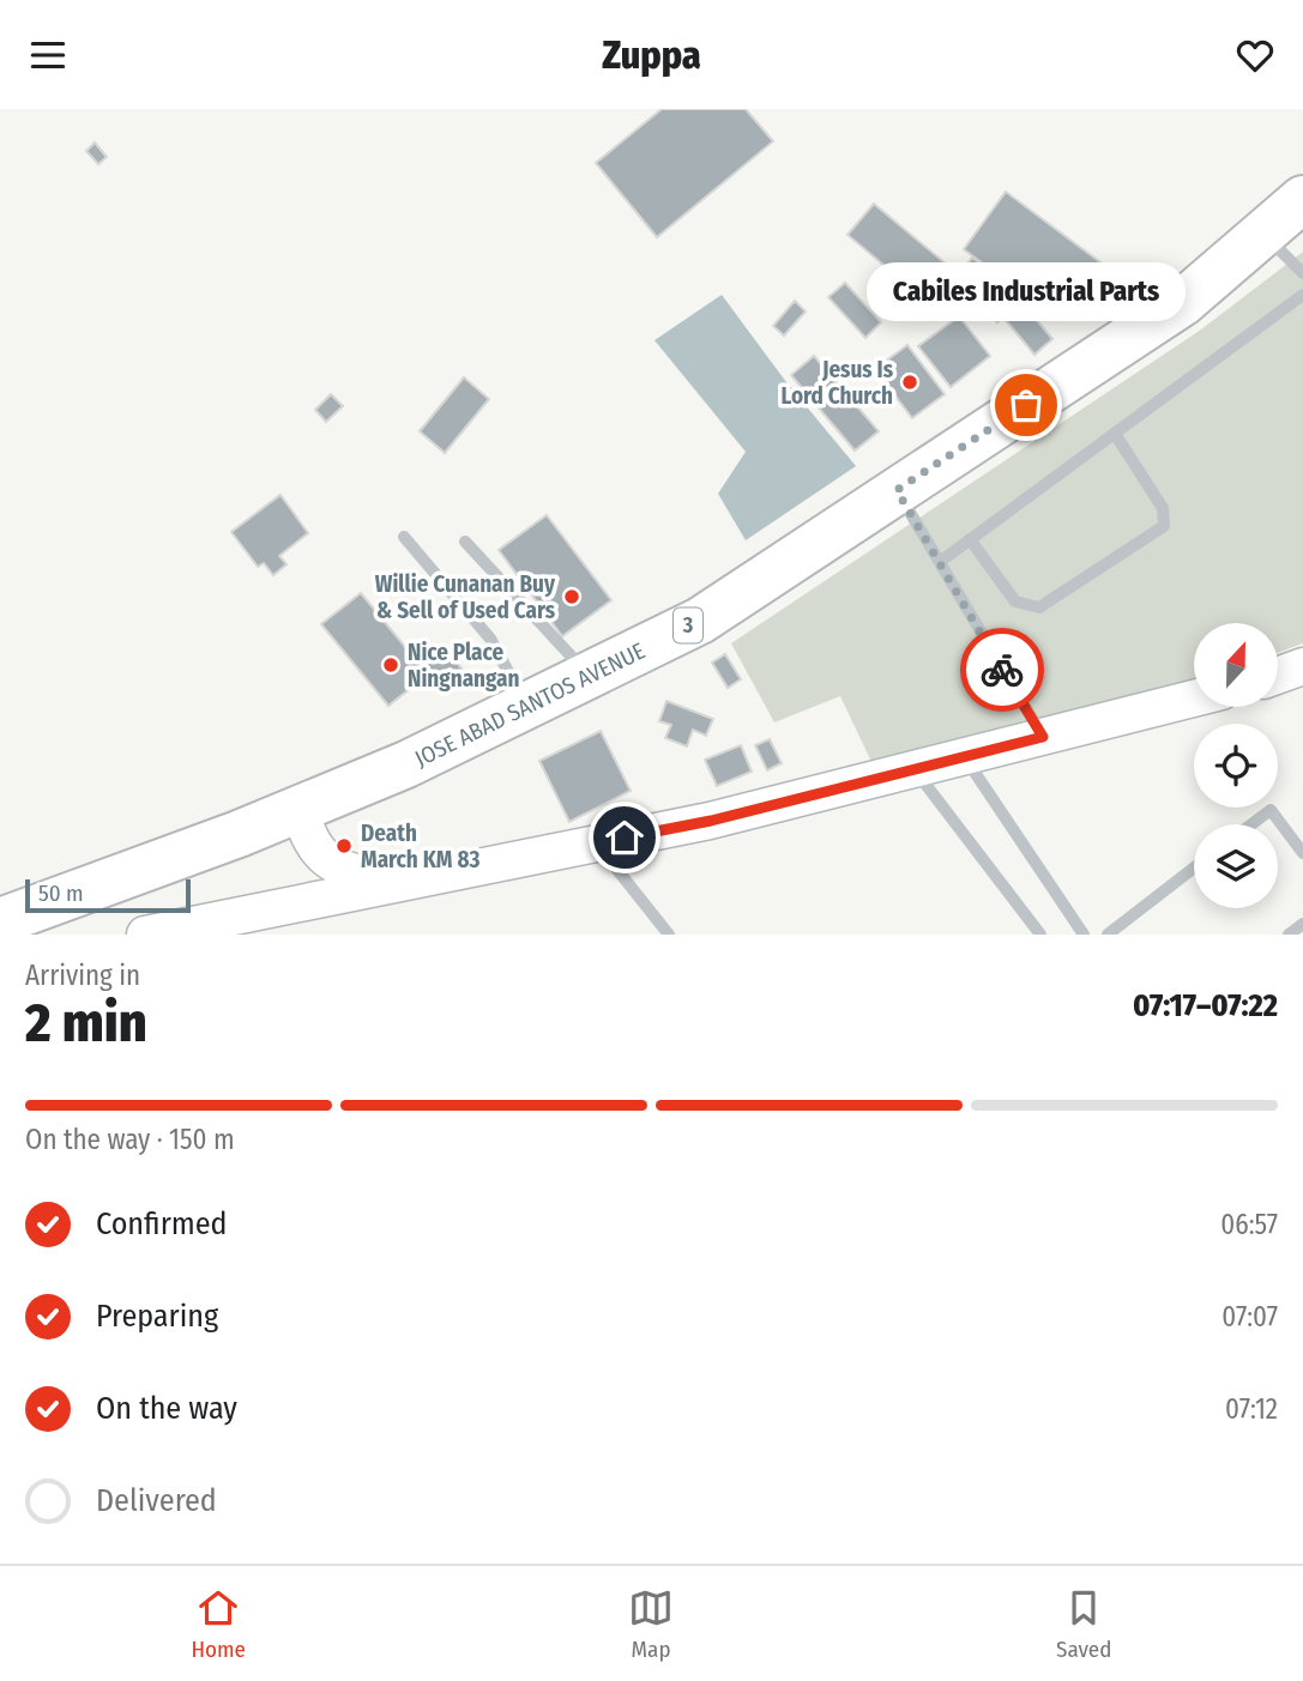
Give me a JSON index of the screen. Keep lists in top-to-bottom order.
{
  "streets": {
    "highway": ["3", "JOSE ABAD SANTOS AVENUE"]
  },
  "places": [
    "Jesus Is Lord Church",
    "Cabiles Industrial Parts",
    "Willie Cunanan Buy & Sell of Used Cars",
    "Nice Place Ningnangan",
    "Death March KM 83"
  ],
  "scale_bar": "50 m",
  "north": "top",
  "page": {
    "header": "Zuppa",
    "bubble": "Cabiles Industrial Parts",
    "scale": "50 m",
    "heading": ["2 min", "Arriving in", "07:17–07:22"],
    "bar": "On the way · 150 m",
    "list": [
      ["Confirmed", "06:57"],
      ["Preparing", "07:07"],
      ["On the way", "07:12"],
      "Delivered"
    ],
    "tabs": ["Home", "Map", "Saved"]
  }
}
